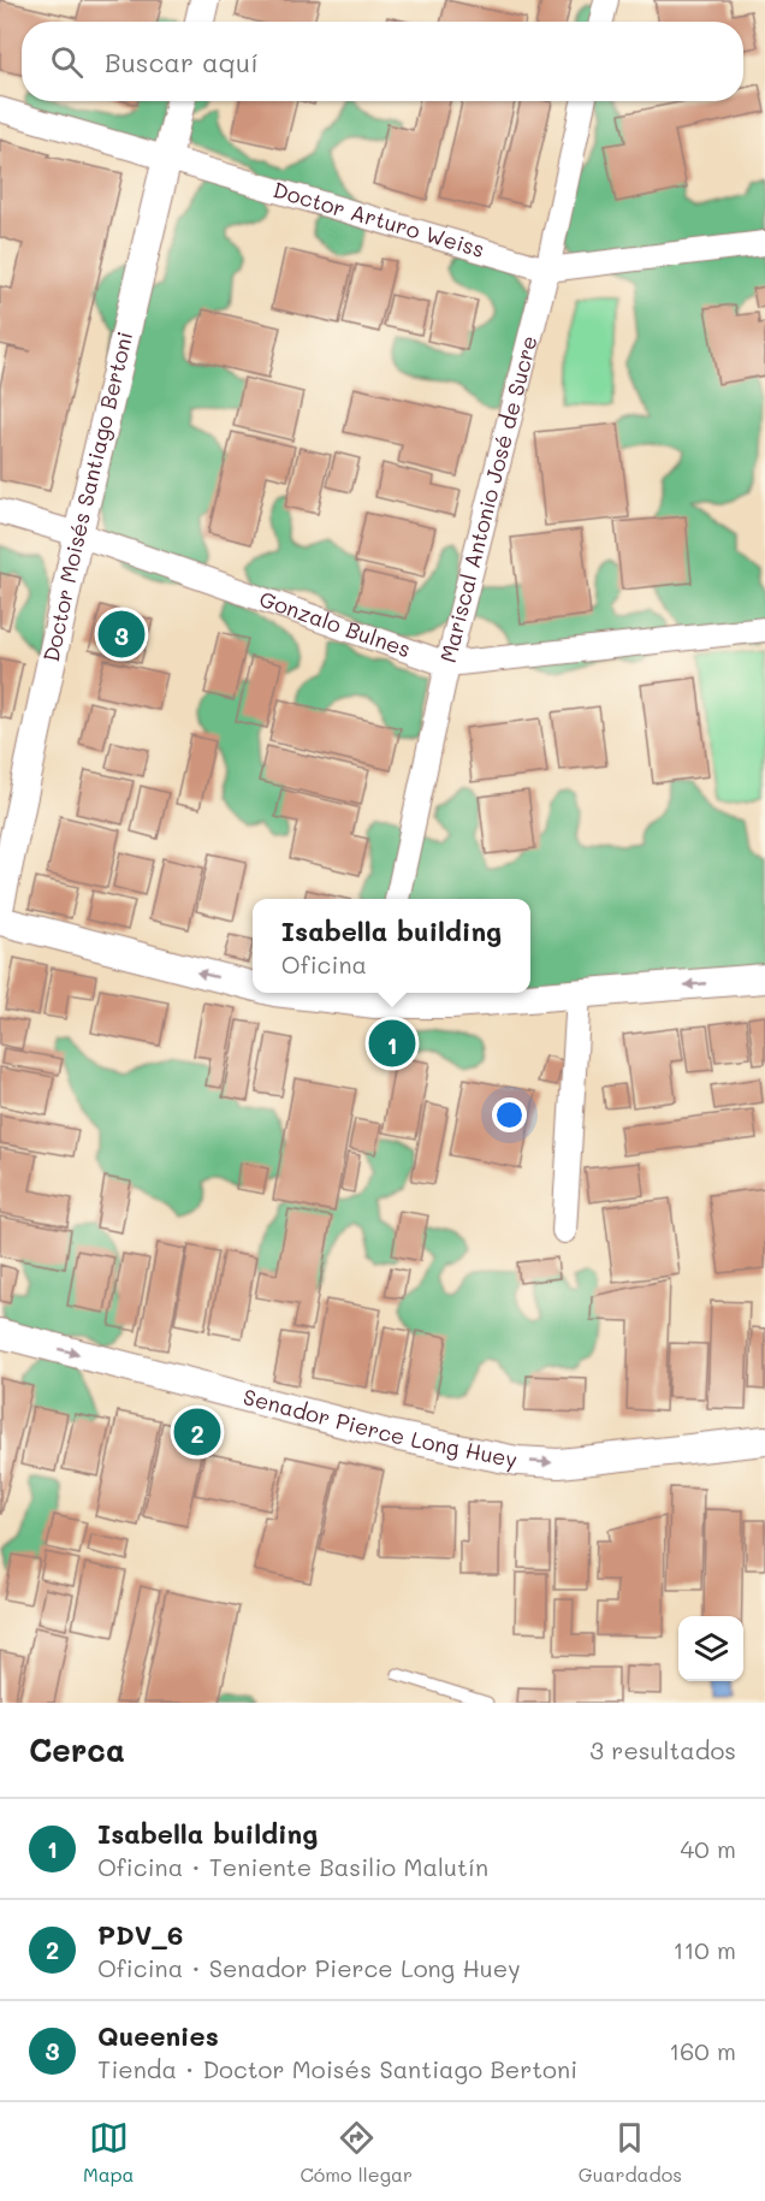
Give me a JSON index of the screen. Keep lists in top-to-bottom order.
{
  "streets": {
    "street": [
      "Doctor Arturo Weiss",
      "Doctor Moisés Santiago Bertoni",
      "Mariscal Antonio José de Sucre",
      "Gonzalo Bulnes",
      "Senador Pierce Long Huey"
    ]
  },
  "crossings": [
    ["Doctor Arturo Weiss", "Doctor Moisés Santiago Bertoni"],
    ["Doctor Arturo Weiss", "Mariscal Antonio José de Sucre"],
    ["Doctor Moisés Santiago Bertoni", "Gonzalo Bulnes"],
    ["Mariscal Antonio José de Sucre", "Gonzalo Bulnes"]
  ],
  "one_way": ["Senador Pierce Long Huey"],
  "page": {
    "search": "Buscar aquí",
    "pins": ["3", "1", "2"],
    "popup": ["Isabella building", "Oficina"],
    "heading": ["Cerca", "3 resultados"],
    "list": [
      {
        "mark": "1",
        "name": "Isabella building",
        "note": "Oficina · Teniente Basilio Malutín",
        "value": "40 m"
      },
      {
        "mark": "2",
        "name": "PDV_6",
        "note": "Oficina · Senador Pierce Long Huey",
        "value": "110 m"
      },
      {
        "mark": "3",
        "name": "Queenies",
        "note": "Tienda · Doctor Moisés Santiago Bertoni",
        "value": "160 m"
      }
    ],
    "nav": ["Mapa", "Cómo llegar", "Guardados"]
  }
}
